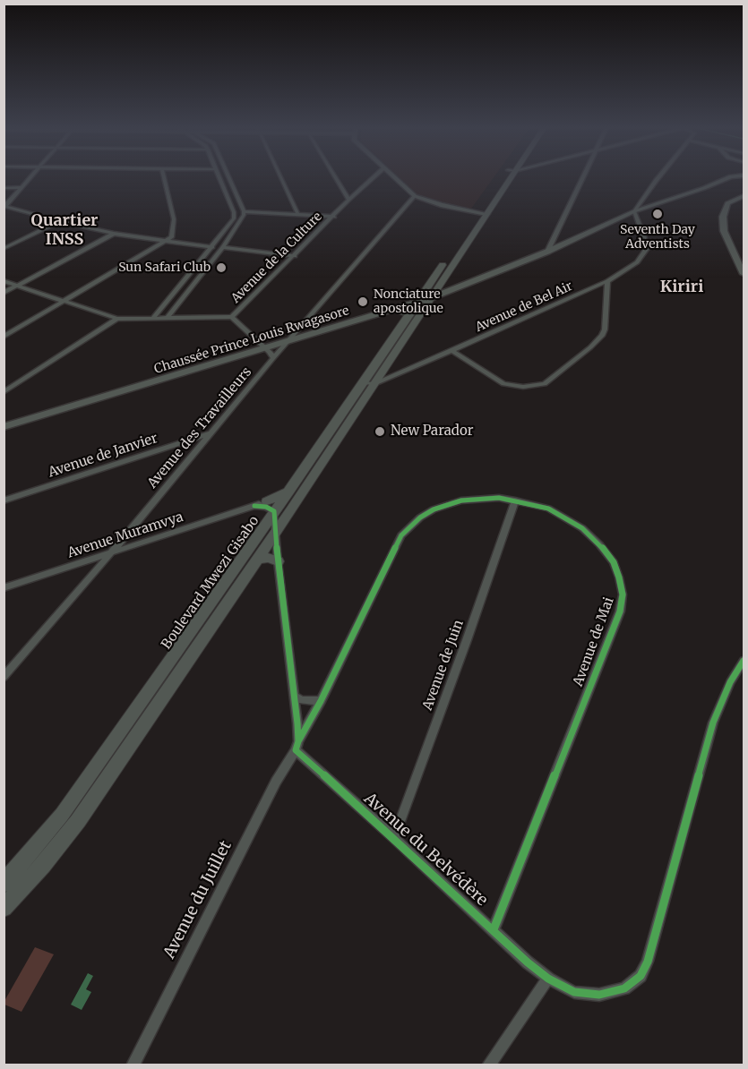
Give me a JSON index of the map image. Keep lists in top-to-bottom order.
{
  "streets": {
    "main road": ["Boulevard Mwezi Gisabo"],
    "street": [
      "Avenue de la Culture",
      "Avenue de Bel Air",
      "Chaussée Prince Louis Rwagasore",
      "Avenue des Travailleurs",
      "Avenue de Janvier",
      "Avenue Muramvya",
      "Avenue de Mai",
      "Avenue de Juin",
      "Avenue du Belvédère",
      "Avenue du Juillet"
    ]
  },
  "crossings": [
    ["Avenue de Bel Air", "Chaussée Prince Louis Rwagasore"],
    ["Avenue de Bel Air", "Boulevard Mwezi Gisabo"],
    ["Chaussée Prince Louis Rwagasore", "Avenue des Travailleurs"],
    ["Chaussée Prince Louis Rwagasore", "Boulevard Mwezi Gisabo"],
    ["Avenue des Travailleurs", "Avenue de Janvier"],
    ["Avenue des Travailleurs", "Avenue Muramvya"],
    ["Avenue Muramvya", "Boulevard Mwezi Gisabo"],
    ["Avenue de Mai", "Avenue de Juin"],
    ["Avenue de Mai", "Avenue du Belvédère"],
    ["Avenue de Mai", "Avenue du Juillet"],
    ["Avenue de Juin", "Avenue du Belvédère"],
    ["Avenue du Belvédère", "Avenue du Juillet"]
  ],
  "districts": ["Quartier INSS", "Kiriri"],
  "places": [
    "Seventh Day Adventists",
    "Sun Safari Club",
    "Nonciature apostolique",
    "New Parador"
  ]
}
